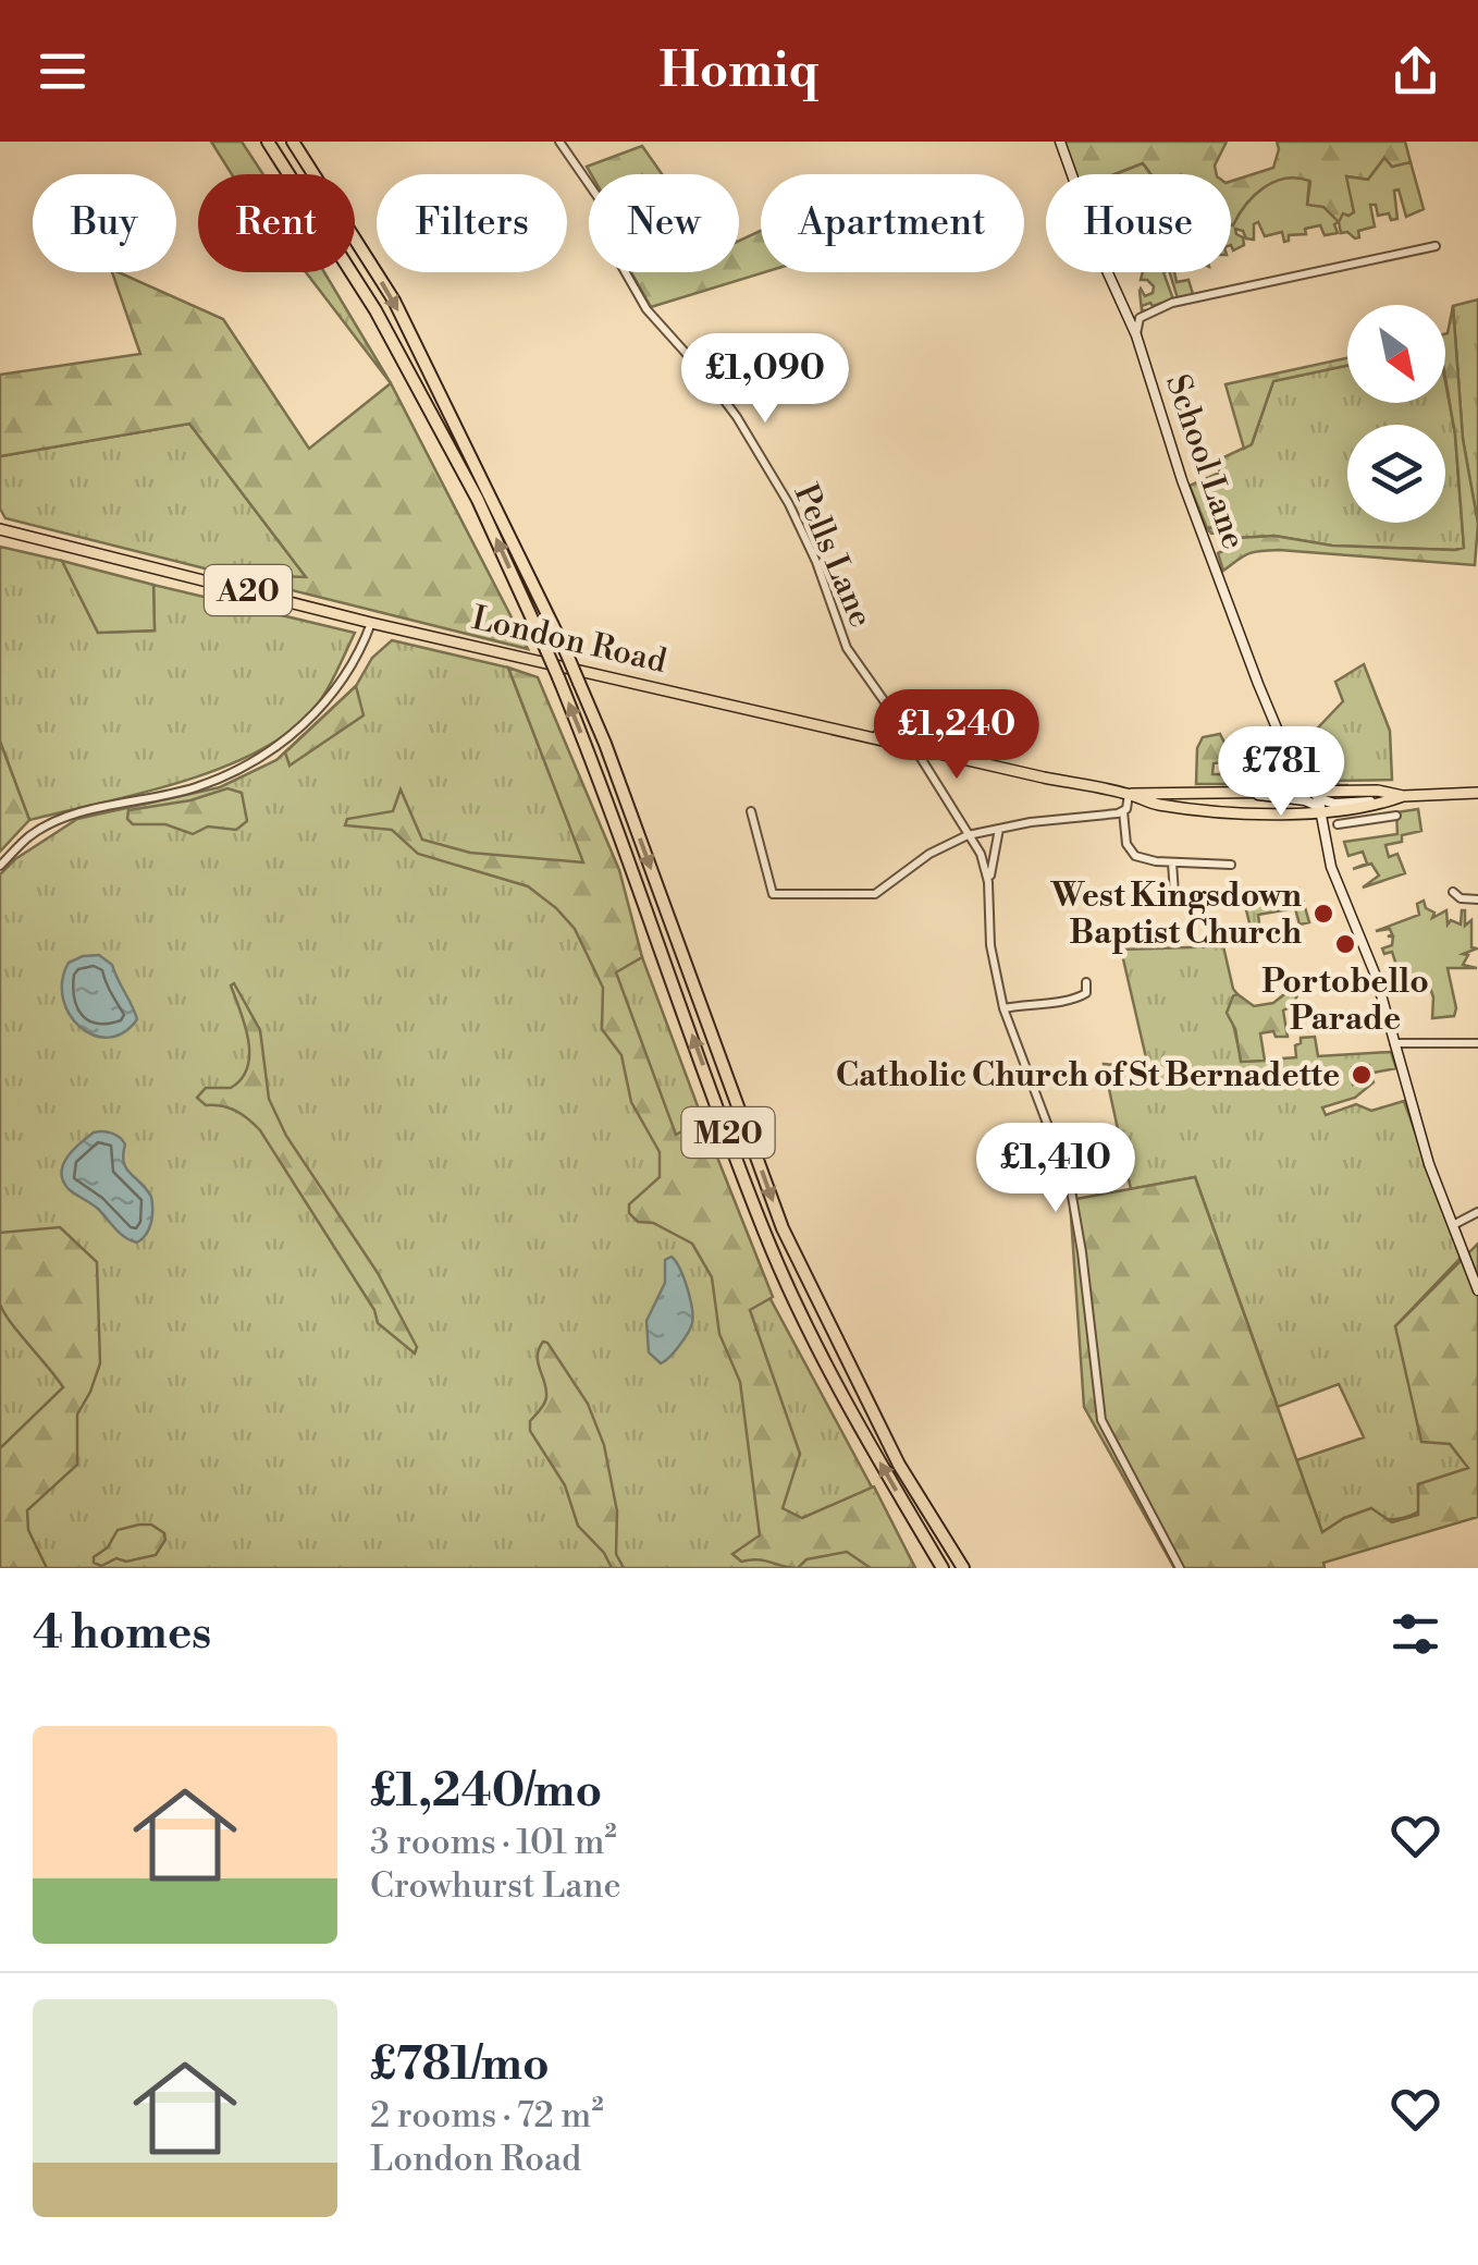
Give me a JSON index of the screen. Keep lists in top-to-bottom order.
{
  "streets": {
    "highway": ["M20"],
    "main road": ["A20", "London Road"],
    "street": ["School Lane", "Pells Lane"]
  },
  "crossings": [
    ["School Lane", "London Road"],
    ["Pells Lane", "London Road"]
  ],
  "places": ["West Kingsdown Baptist Church", "Portobello Parade", "Catholic Church of St Bernadette"],
  "north": "bottom right",
  "page": {
    "header": "Homiq",
    "chip": [
      "Buy",
      "Rent",
      "Filters",
      "New",
      "Apartment",
      "House"
    ],
    "price": [
      "£1,090",
      "£1,240",
      "£781",
      "£1,410"
    ],
    "heading": "4 homes",
    "list": [
      {
        "name": "£1,240/mo",
        "note": "3 rooms · 101 m² · Crowhurst Lane"
      },
      {
        "name": "£781/mo",
        "note": "2 rooms · 72 m² · London Road"
      }
    ]
  }
}
